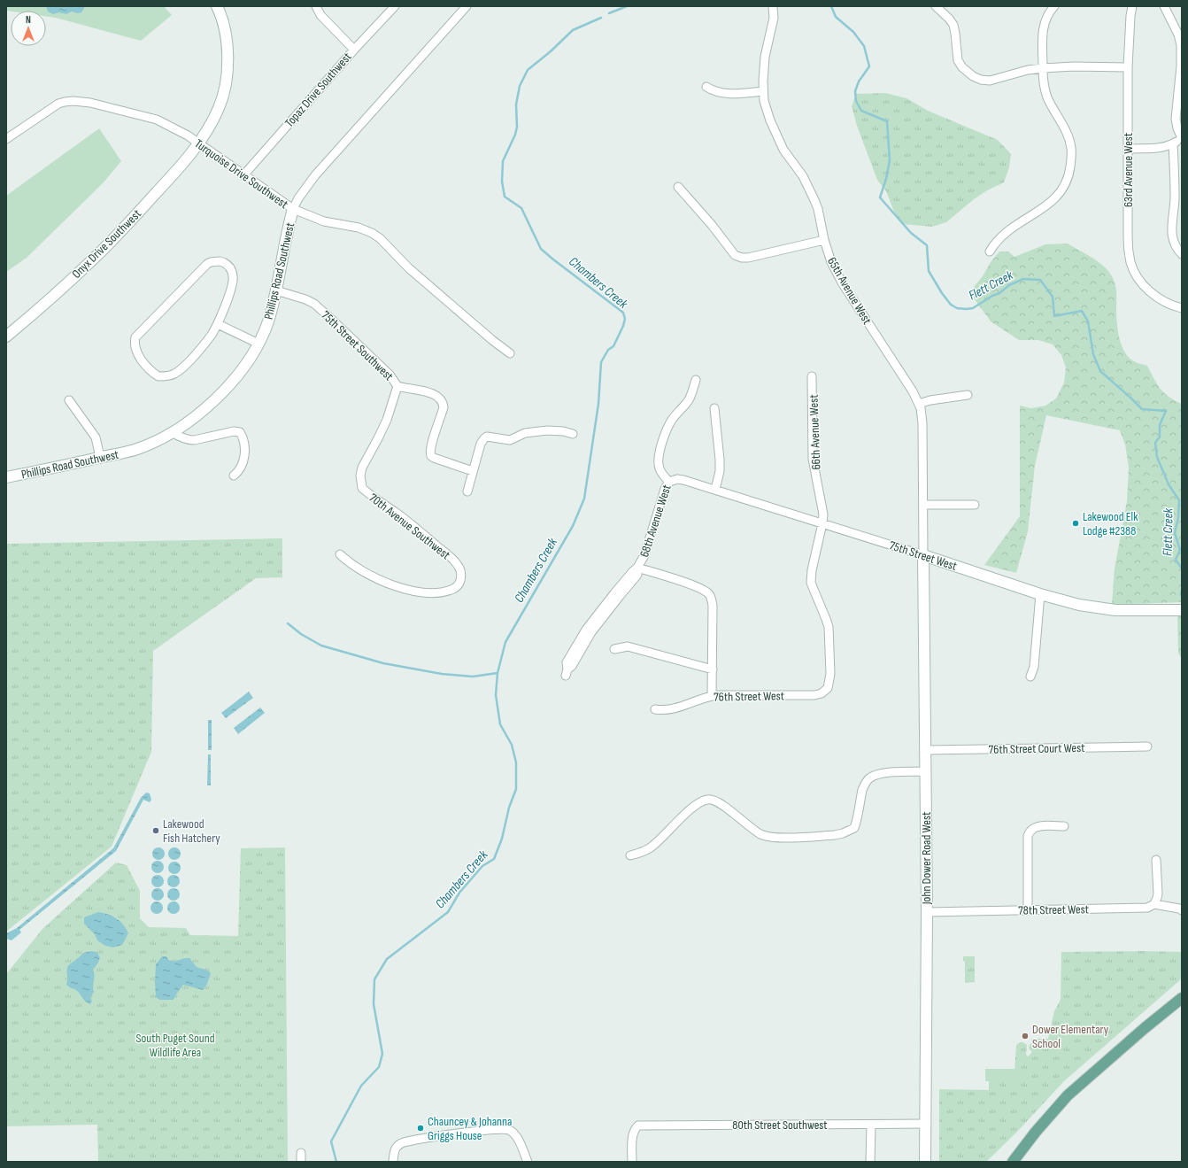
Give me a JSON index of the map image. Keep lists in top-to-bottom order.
{
  "streets": {
    "street": [
      "Topaz Drive Southwest",
      "63rd Avenue West",
      "Turquoise Drive Southwest",
      "Onyx Drive Southwest",
      "Phillips Road Southwest",
      "65th Avenue West",
      "75th Street Southwest",
      "66th Avenue West",
      "68th Avenue West",
      "70th Avenue Southwest",
      "75th Street West",
      "76th Street West",
      "76th Street Court West",
      "John Dower Road West",
      "78th Street West",
      "80th Street Southwest"
    ]
  },
  "crossings": [
    ["Topaz Drive Southwest", "Turquoise Drive Southwest"],
    ["Turquoise Drive Southwest", "Onyx Drive Southwest"],
    ["Turquoise Drive Southwest", "Phillips Road Southwest"],
    ["Phillips Road Southwest", "75th Street Southwest"],
    ["65th Avenue West", "75th Street West"],
    ["65th Avenue West", "John Dower Road West"],
    ["75th Street Southwest", "70th Avenue Southwest"],
    ["66th Avenue West", "75th Street West"],
    ["66th Avenue West", "76th Street West"],
    ["68th Avenue West", "75th Street West"],
    ["75th Street West", "John Dower Road West"],
    ["76th Street Court West", "John Dower Road West"],
    ["John Dower Road West", "78th Street West"],
    ["John Dower Road West", "80th Street Southwest"]
  ],
  "water": ["Chambers Creek", "Flett Creek"],
  "parks": ["South Puget Sound Wildlife Area"],
  "places": [
    "Lakewood Elk Lodge #2388",
    "Lakewood Fish Hatchery",
    "Dower Elementary School",
    "Chauncey & Johanna Griggs House"
  ],
  "north": "top"
}
